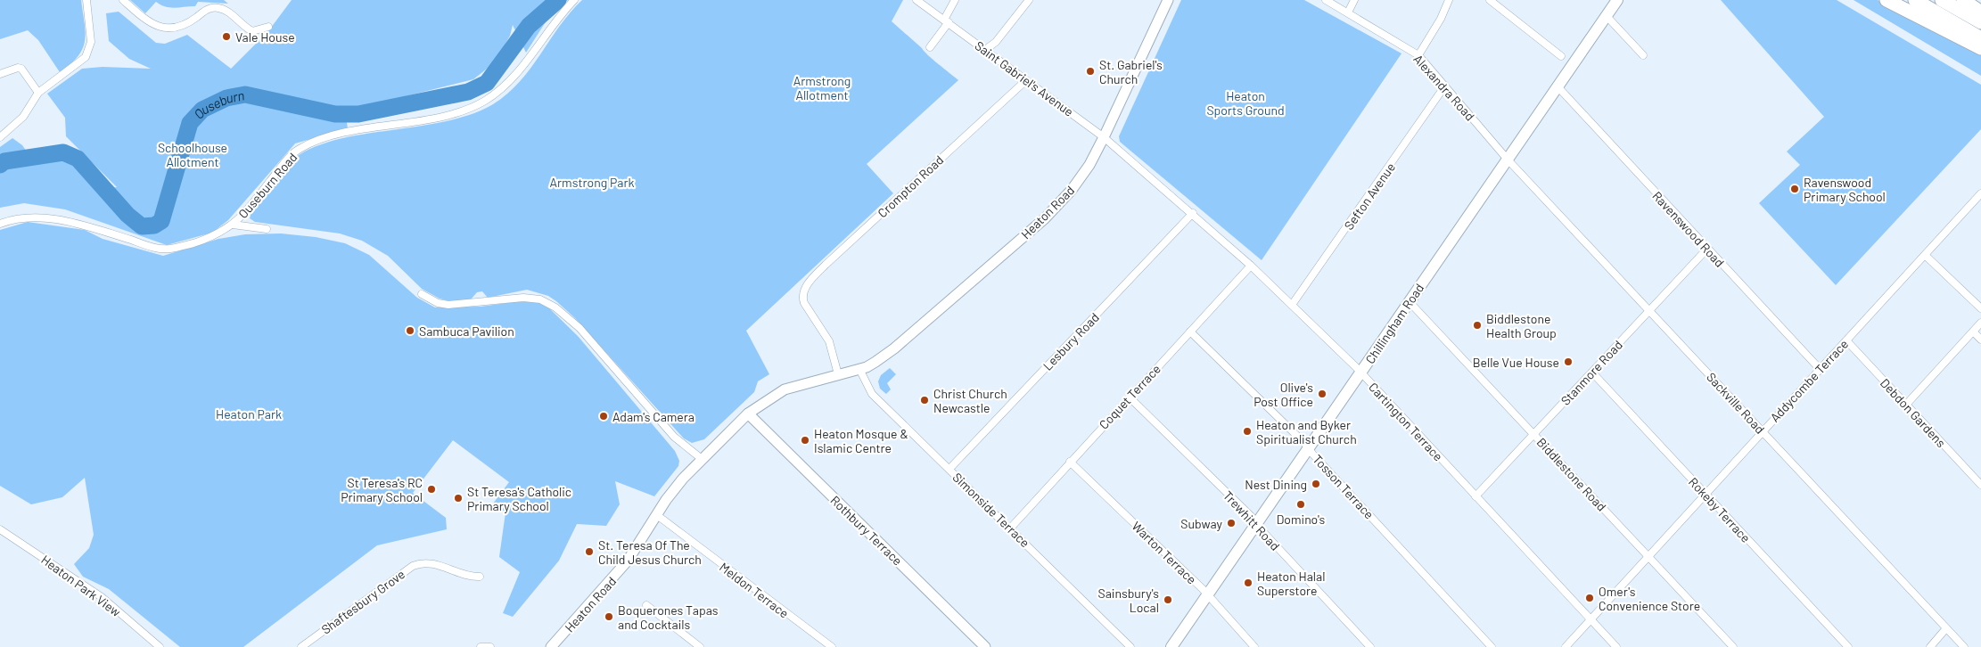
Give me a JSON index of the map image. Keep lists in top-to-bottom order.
{
  "streets": {
    "main road": ["Chillingham Road"],
    "street": [
      "Saint Gabriel's Avenue",
      "Alexandra Road",
      "Ouseburn Road",
      "Crompton Road",
      "Sefton Avenue",
      "Heaton Road",
      "Ravenswood Road",
      "Lesbury Road",
      "Stanmore Road",
      "Addycombe Terrace",
      "Coquet Terrace",
      "Sackville Road",
      "Debdon Gardens",
      "Cartington Terrace",
      "Biddlestone Road",
      "Tosson Terrace",
      "Simonside Terrace",
      "Rokeby Terrace",
      "Trewhitt Road",
      "Rothbury Terrace",
      "Warton Terrace",
      "Heaton Park View",
      "Meldon Terrace",
      "Shaftesbury Grove"
    ]
  },
  "crossings": [
    ["Saint Gabriel's Avenue", "Crompton Road"],
    ["Saint Gabriel's Avenue", "Heaton Road"],
    ["Saint Gabriel's Avenue", "Cartington Terrace"],
    ["Alexandra Road", "Sefton Avenue"],
    ["Alexandra Road", "Chillingham Road"],
    ["Alexandra Road", "Sackville Road"],
    ["Crompton Road", "Heaton Road"],
    ["Sefton Avenue", "Cartington Terrace"],
    ["Heaton Road", "Cartington Terrace"],
    ["Heaton Road", "Simonside Terrace"],
    ["Heaton Road", "Rothbury Terrace"],
    ["Heaton Road", "Meldon Terrace"],
    ["Ravenswood Road", "Chillingham Road"],
    ["Ravenswood Road", "Stanmore Road"],
    ["Ravenswood Road", "Addycombe Terrace"],
    ["Chillingham Road", "Sackville Road"],
    ["Chillingham Road", "Cartington Terrace"],
    ["Chillingham Road", "Biddlestone Road"],
    ["Chillingham Road", "Tosson Terrace"],
    ["Chillingham Road", "Trewhitt Road"],
    ["Chillingham Road", "Warton Terrace"],
    ["Lesbury Road", "Cartington Terrace"],
    ["Lesbury Road", "Simonside Terrace"],
    ["Stanmore Road", "Sackville Road"],
    ["Stanmore Road", "Cartington Terrace"],
    ["Stanmore Road", "Biddlestone Road"],
    ["Stanmore Road", "Rokeby Terrace"],
    ["Addycombe Terrace", "Sackville Road"],
    ["Addycombe Terrace", "Debdon Gardens"],
    ["Addycombe Terrace", "Cartington Terrace"],
    ["Addycombe Terrace", "Biddlestone Road"],
    ["Addycombe Terrace", "Rokeby Terrace"],
    ["Coquet Terrace", "Cartington Terrace"],
    ["Coquet Terrace", "Tosson Terrace"],
    ["Coquet Terrace", "Simonside Terrace"],
    ["Coquet Terrace", "Trewhitt Road"],
    ["Coquet Terrace", "Warton Terrace"]
  ],
  "water": ["Ouseburn"],
  "parks": [
    "Armstrong Allotment",
    "Heaton Sports Ground",
    "Schoolhouse Allotment",
    "Armstrong Park",
    "Heaton Park"
  ],
  "places": [
    "Vale House",
    "St. Gabriel's Church",
    "Ravenswood Primary School",
    "Biddlestone Health Group",
    "Sambuca Pavilion",
    "Belle Vue House",
    "Olive's Post Office",
    "Christ Church Newcastle",
    "Adam's Camera",
    "Heaton and Byker Spiritualist Church",
    "Heaton Mosque & Islamic Centre",
    "Nest Dining",
    "St Teresa's RC Primary School",
    "St Teresa's Catholic Primary School",
    "Domino's",
    "Subway",
    "St. Teresa Of The Child Jesus Church",
    "Heaton Halal Superstore",
    "Omer's Convenience Store",
    "Sainsbury's Local",
    "Boquerones Tapas and Cocktails"
  ]
}
